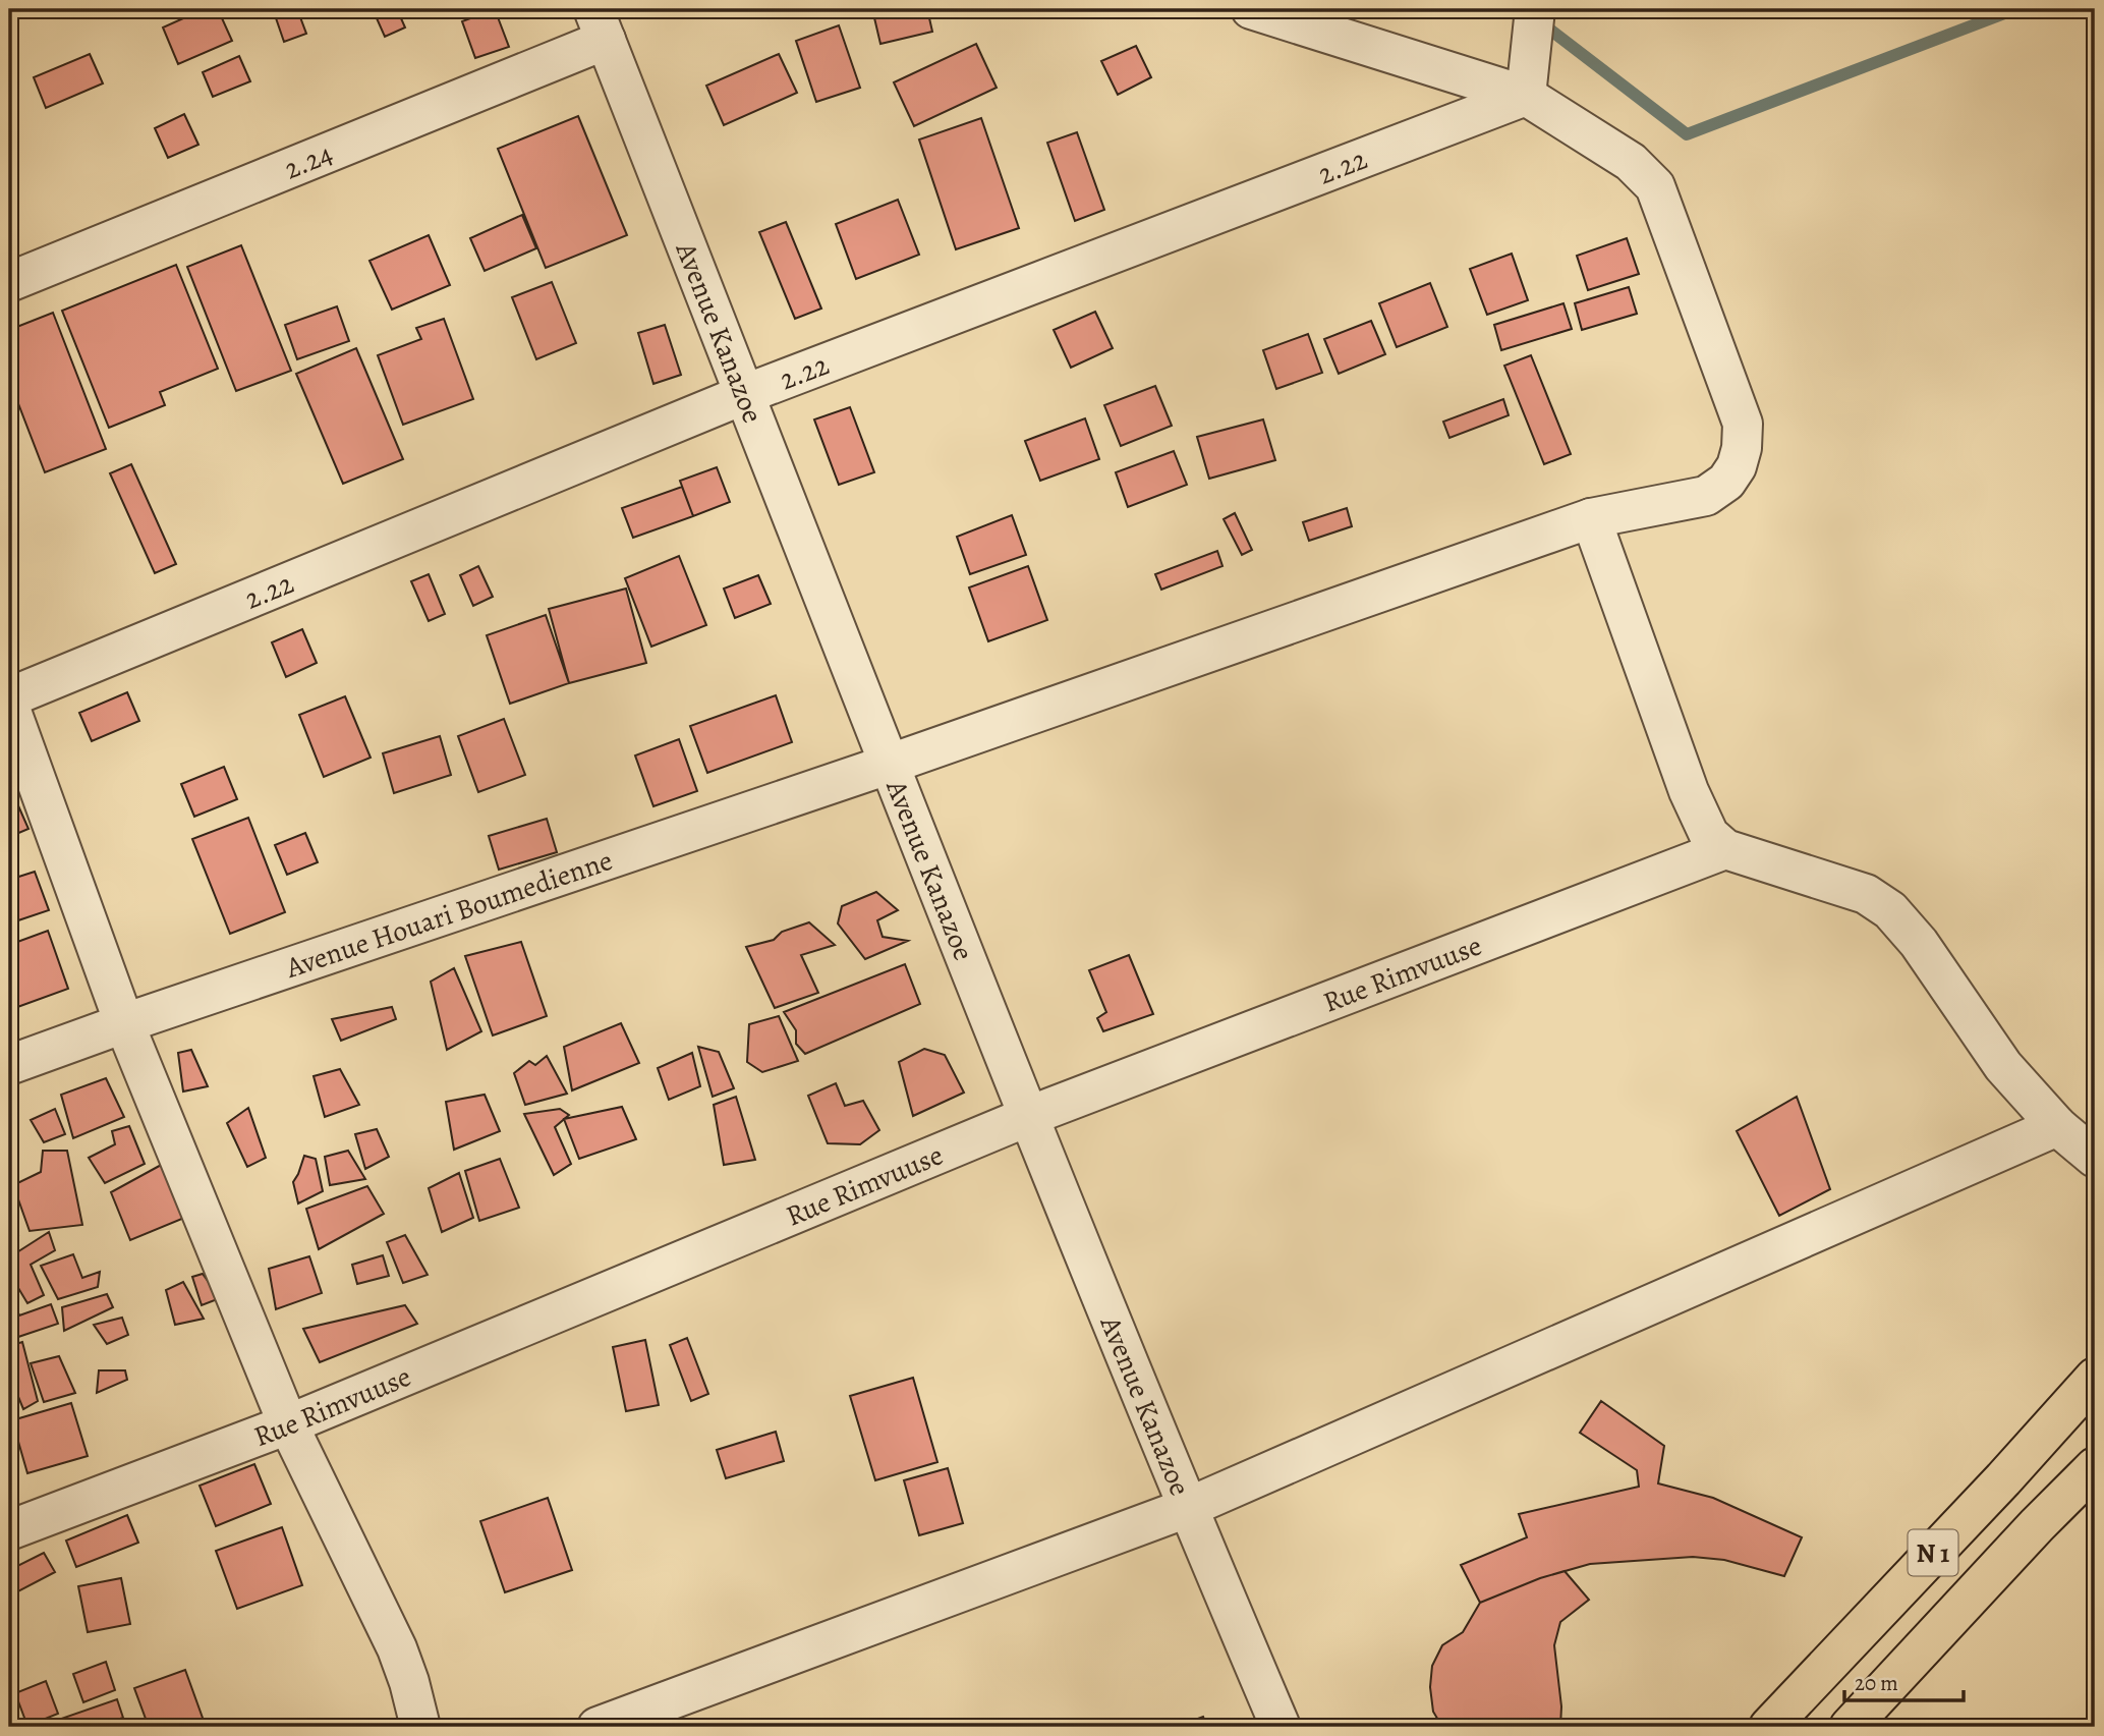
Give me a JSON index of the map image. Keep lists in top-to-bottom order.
{
  "streets": {
    "highway": ["N 1"],
    "street": [
      "2.24",
      "2.22",
      "Avenue Kanazoe",
      "Avenue Houari Boumedienne",
      "Rue Rimvuuse"
    ]
  },
  "crossings": [
    ["2.24", "Avenue Kanazoe"],
    ["2.22", "Avenue Kanazoe"],
    ["2.22", "Avenue Houari Boumedienne"],
    ["Avenue Kanazoe", "Avenue Houari Boumedienne"],
    ["Avenue Kanazoe", "Rue Rimvuuse"]
  ],
  "scale_bar": "20 m"
}
